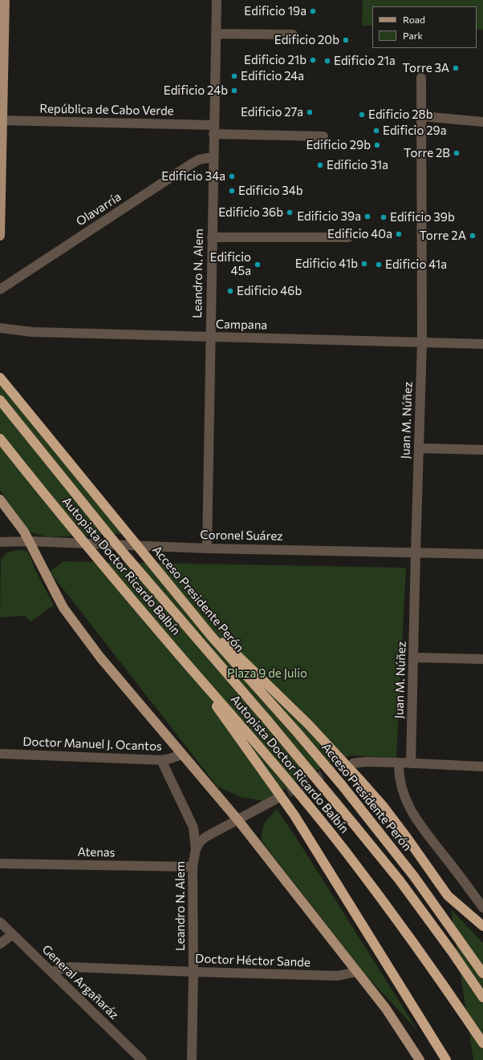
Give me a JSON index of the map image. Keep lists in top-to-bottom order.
{
  "streets": {
    "highway": ["Autopista Doctor Ricardo Balbín", "Acceso Presidente Perón"],
    "street": [
      "República de Cabo Verde",
      "Olavarría",
      "Leandro N. Alem",
      "Campana",
      "Juan M. Núñez",
      "Coronel Suárez",
      "Doctor Manuel J. Ocantos",
      "Atenas",
      "Doctor Héctor Sande",
      "General Argañaráz"
    ]
  },
  "crossings": [
    ["República de Cabo Verde", "Leandro N. Alem"],
    ["Olavarría", "Leandro N. Alem"],
    ["Leandro N. Alem", "Campana"],
    ["Leandro N. Alem", "Coronel Suárez"],
    ["Leandro N. Alem", "Doctor Manuel J. Ocantos"],
    ["Leandro N. Alem", "Atenas"],
    ["Leandro N. Alem", "Doctor Héctor Sande"],
    ["Campana", "Juan M. Núñez"],
    ["Juan M. Núñez", "Coronel Suárez"],
    ["Doctor Héctor Sande", "General Argañaráz"]
  ],
  "parks": ["Plaza 9 de Julio"],
  "places": [
    "Edificio 19a",
    "Edificio 20b",
    "Edificio 21b",
    "Edificio 21a",
    "Torre 3A",
    "Edificio 24a",
    "Edificio 24b",
    "Edificio 27a",
    "Edificio 28b",
    "Edificio 29a",
    "Edificio 29b",
    "Torre 2B",
    "Edificio 31a",
    "Edificio 34a",
    "Edificio 34b",
    "Edificio 36b",
    "Edificio 39a",
    "Edificio 39b",
    "Edificio 40a",
    "Torre 2A",
    "Edificio 41b",
    "Edificio 45a",
    "Edificio 41a",
    "Edificio 46b"
  ],
  "legend": ["Road", "Park"]
}
